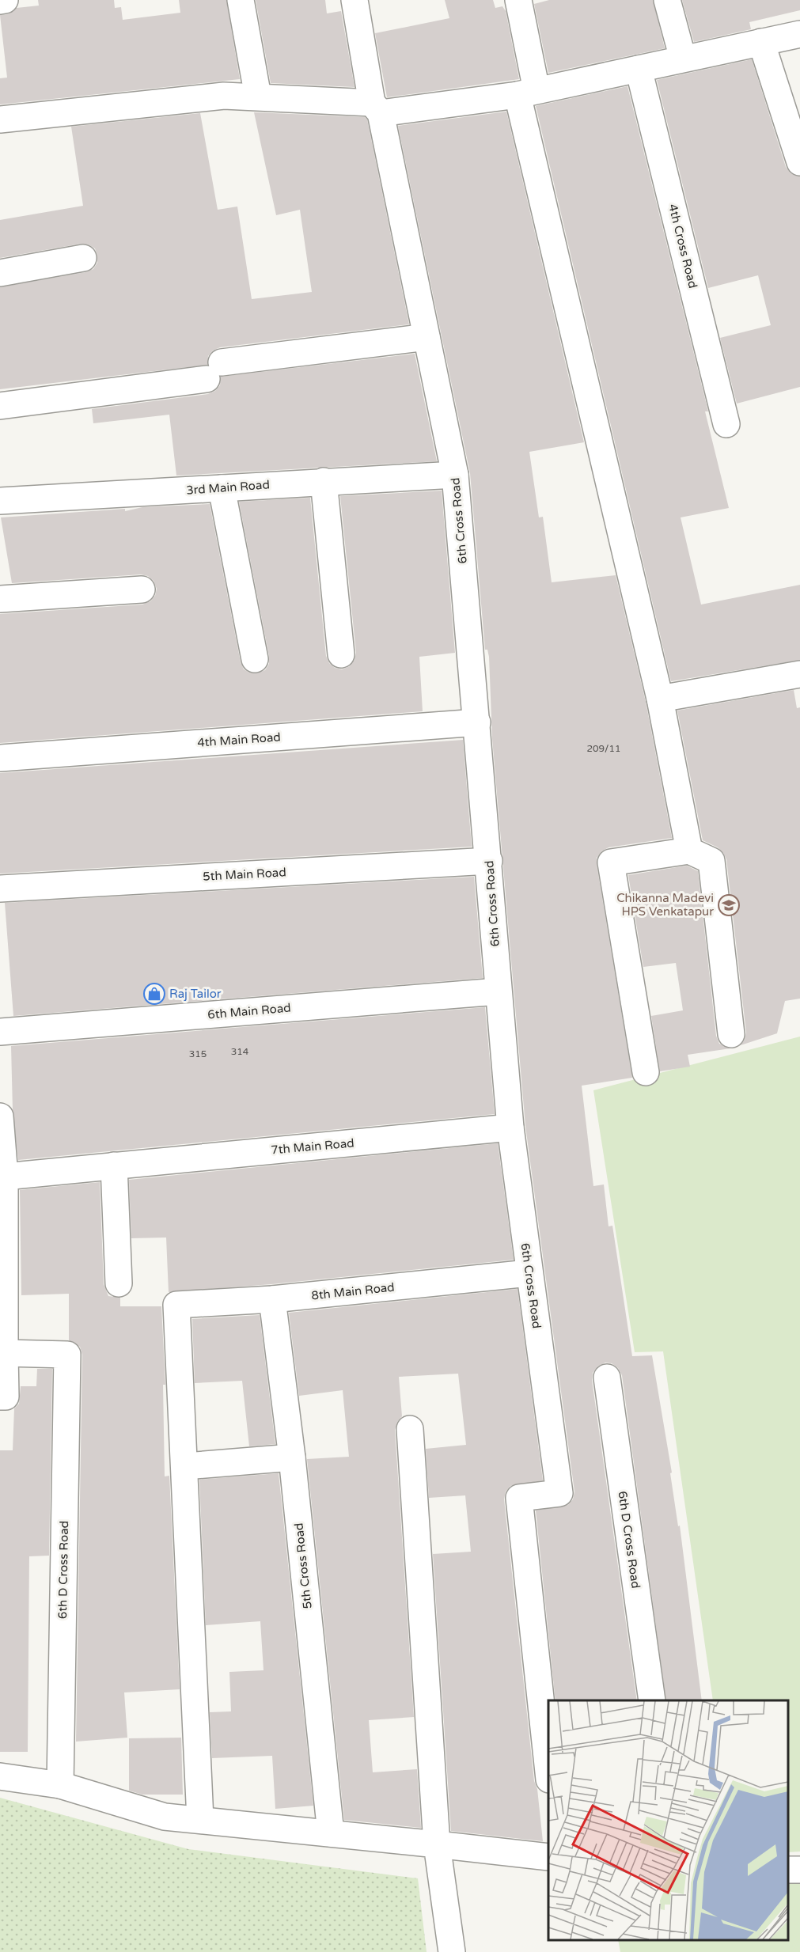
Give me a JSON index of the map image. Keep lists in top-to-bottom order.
{
  "streets": {
    "street": [
      "4th Cross Road",
      "3rd Main Road",
      "6th Cross Road",
      "4th Main Road",
      "5th Main Road",
      "6th Main Road",
      "7th Main Road",
      "8th Main Road",
      "6th D Cross Road",
      "5th Cross Road"
    ]
  },
  "crossings": [
    ["3rd Main Road", "6th Cross Road"],
    ["6th Cross Road", "4th Main Road"],
    ["6th Cross Road", "5th Main Road"],
    ["6th Cross Road", "6th Main Road"],
    ["6th Cross Road", "7th Main Road"],
    ["6th Cross Road", "8th Main Road"],
    ["8th Main Road", "5th Cross Road"]
  ],
  "places": {
    "school or university": ["Chikanna Madevi HPS Venkatapur"],
    "shop": ["Raj Tailor"]
  },
  "house_numbers": ["209/11", "314", "315"]
}
